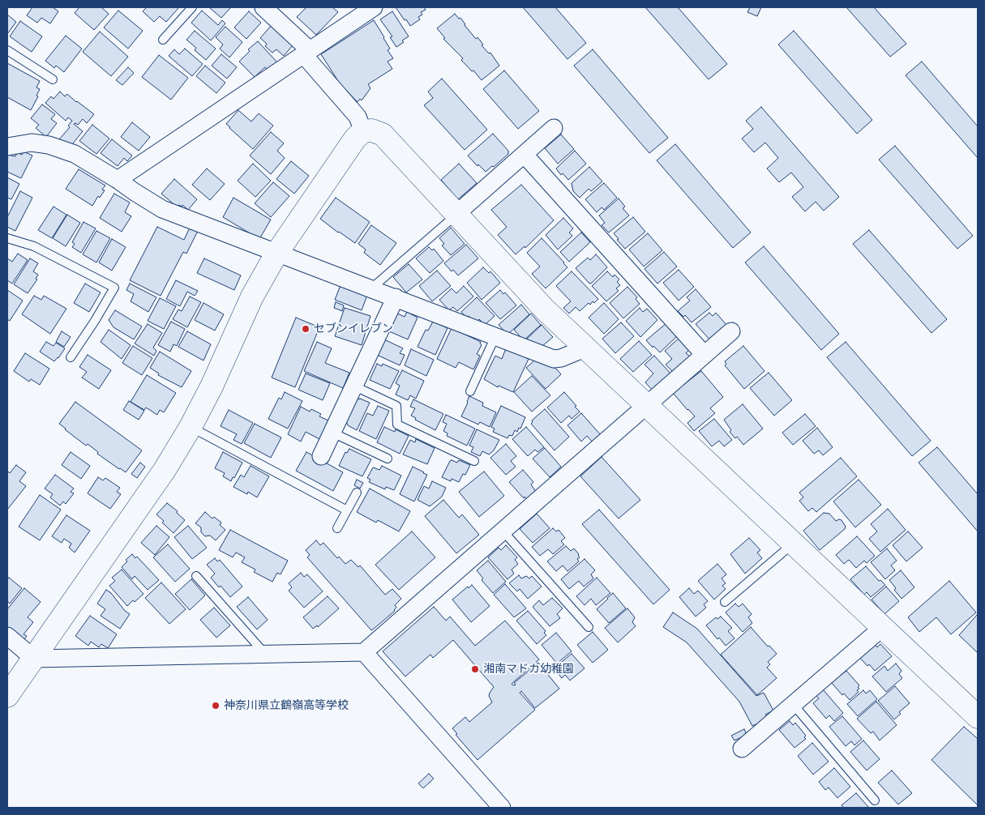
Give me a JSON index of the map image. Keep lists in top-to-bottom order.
{
  "places": ["セブンイレブン", "湘南マドカ幼稚園", "神奈川県立鶴嶺高等学校"]
}
